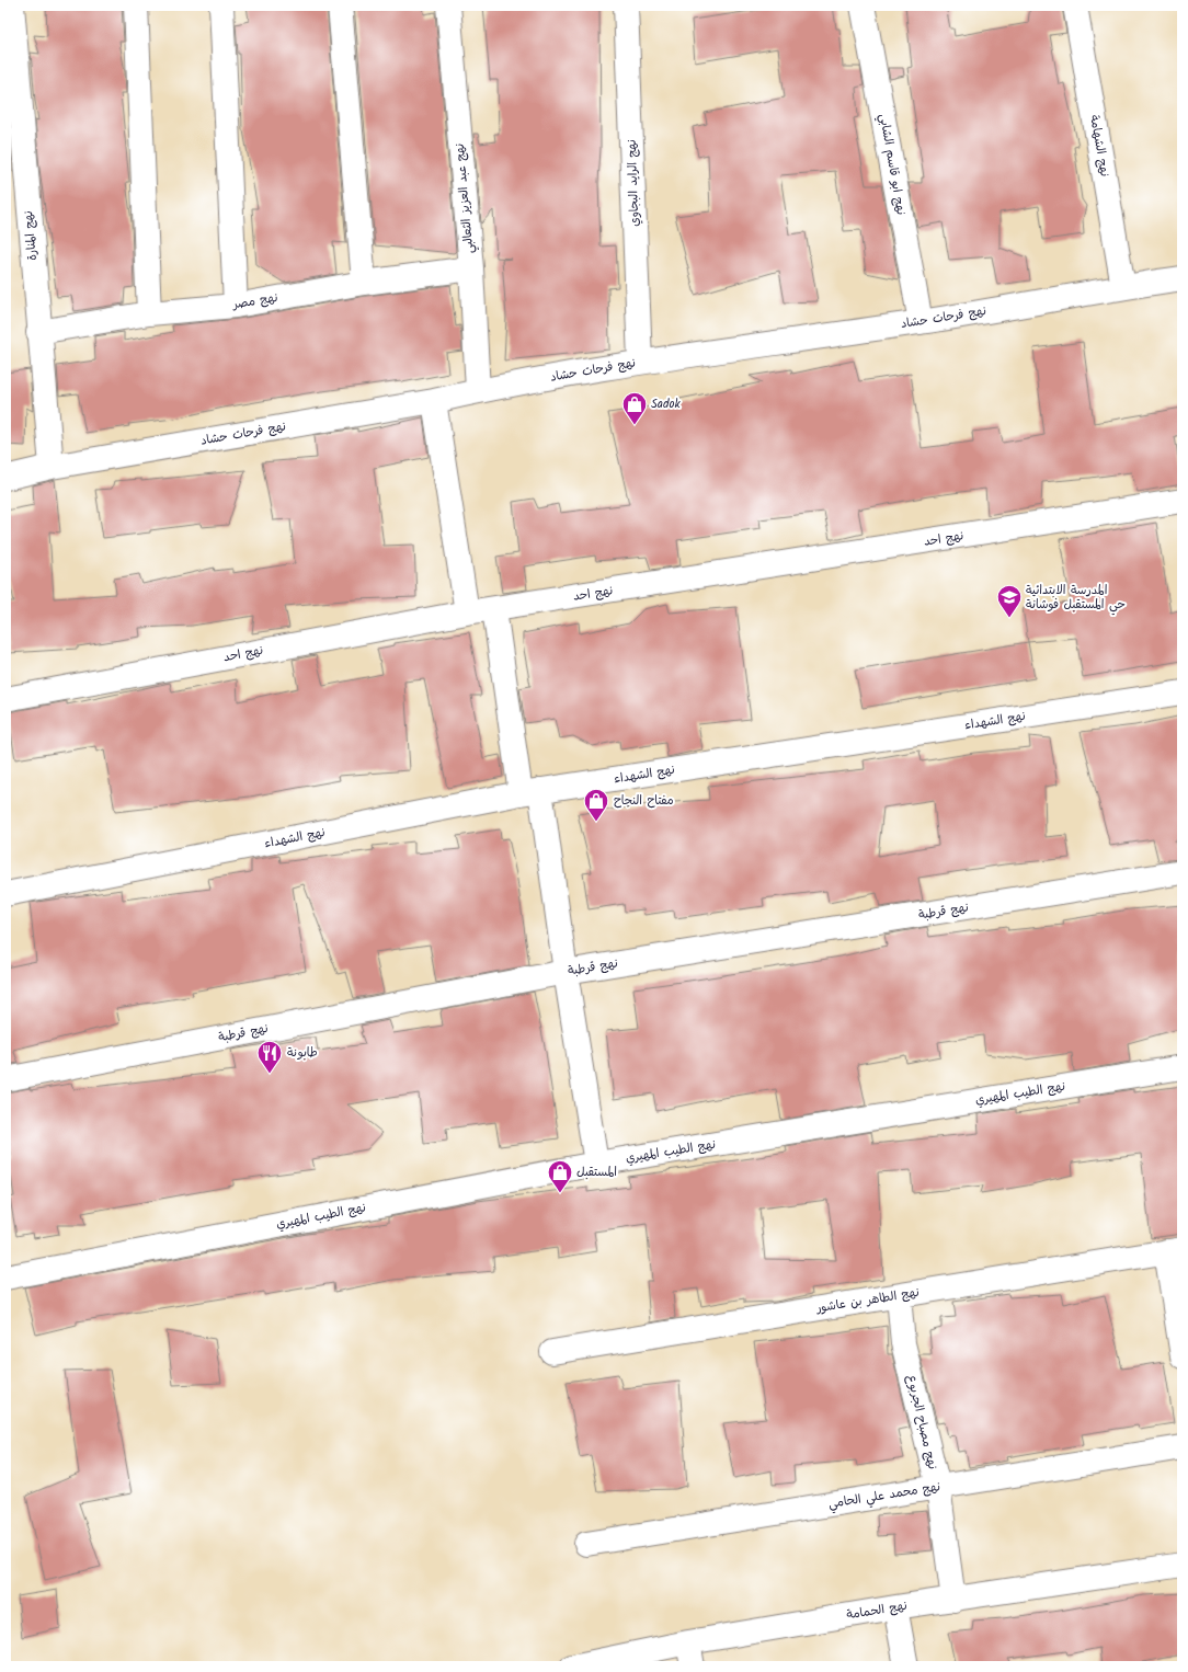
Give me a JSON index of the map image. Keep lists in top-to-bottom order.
{
  "streets": {
    "street": [
      "نهج الشهامة",
      "نهج ابو قاسم الشابي",
      "نهج الرايد البجاوي",
      "نهج عبد العزيز الثعالبي",
      "نهج المنارة",
      "نهج مصر",
      "نهج فرحات حشاد",
      "نهج احد",
      "نهج الشهداء",
      "نهج قرطبة",
      "نهج الطيب المهيري",
      "نهج الطاهر بن عاشور",
      "نهج مصباح الجربوع",
      "نهج محمد علي الحامي",
      "نهج الحمامة"
    ]
  },
  "crossings": [
    ["نهج الشهامة", "نهج فرحات حشاد"],
    ["نهج ابو قاسم الشابي", "نهج فرحات حشاد"],
    ["نهج الرايد البجاوي", "نهج فرحات حشاد"],
    ["نهج عبد العزيز الثعالبي", "نهج مصر"],
    ["نهج عبد العزيز الثعالبي", "نهج فرحات حشاد"],
    ["نهج المنارة", "نهج مصر"],
    ["نهج المنارة", "نهج فرحات حشاد"],
    ["نهج الطاهر بن عاشور", "نهج مصباح الجربوع"],
    ["نهج مصباح الجربوع", "نهج محمد علي الحامي"],
    ["نهج مصباح الجربوع", "نهج الحمامة"]
  ],
  "places": {
    "shop": ["Sadok", "مفتاح النجاح", "المستقبل"],
    "school or university": ["المدرسة الابتدائية حي المستقبل فوشانة"],
    "restaurant": ["طابونة"]
  }
}
